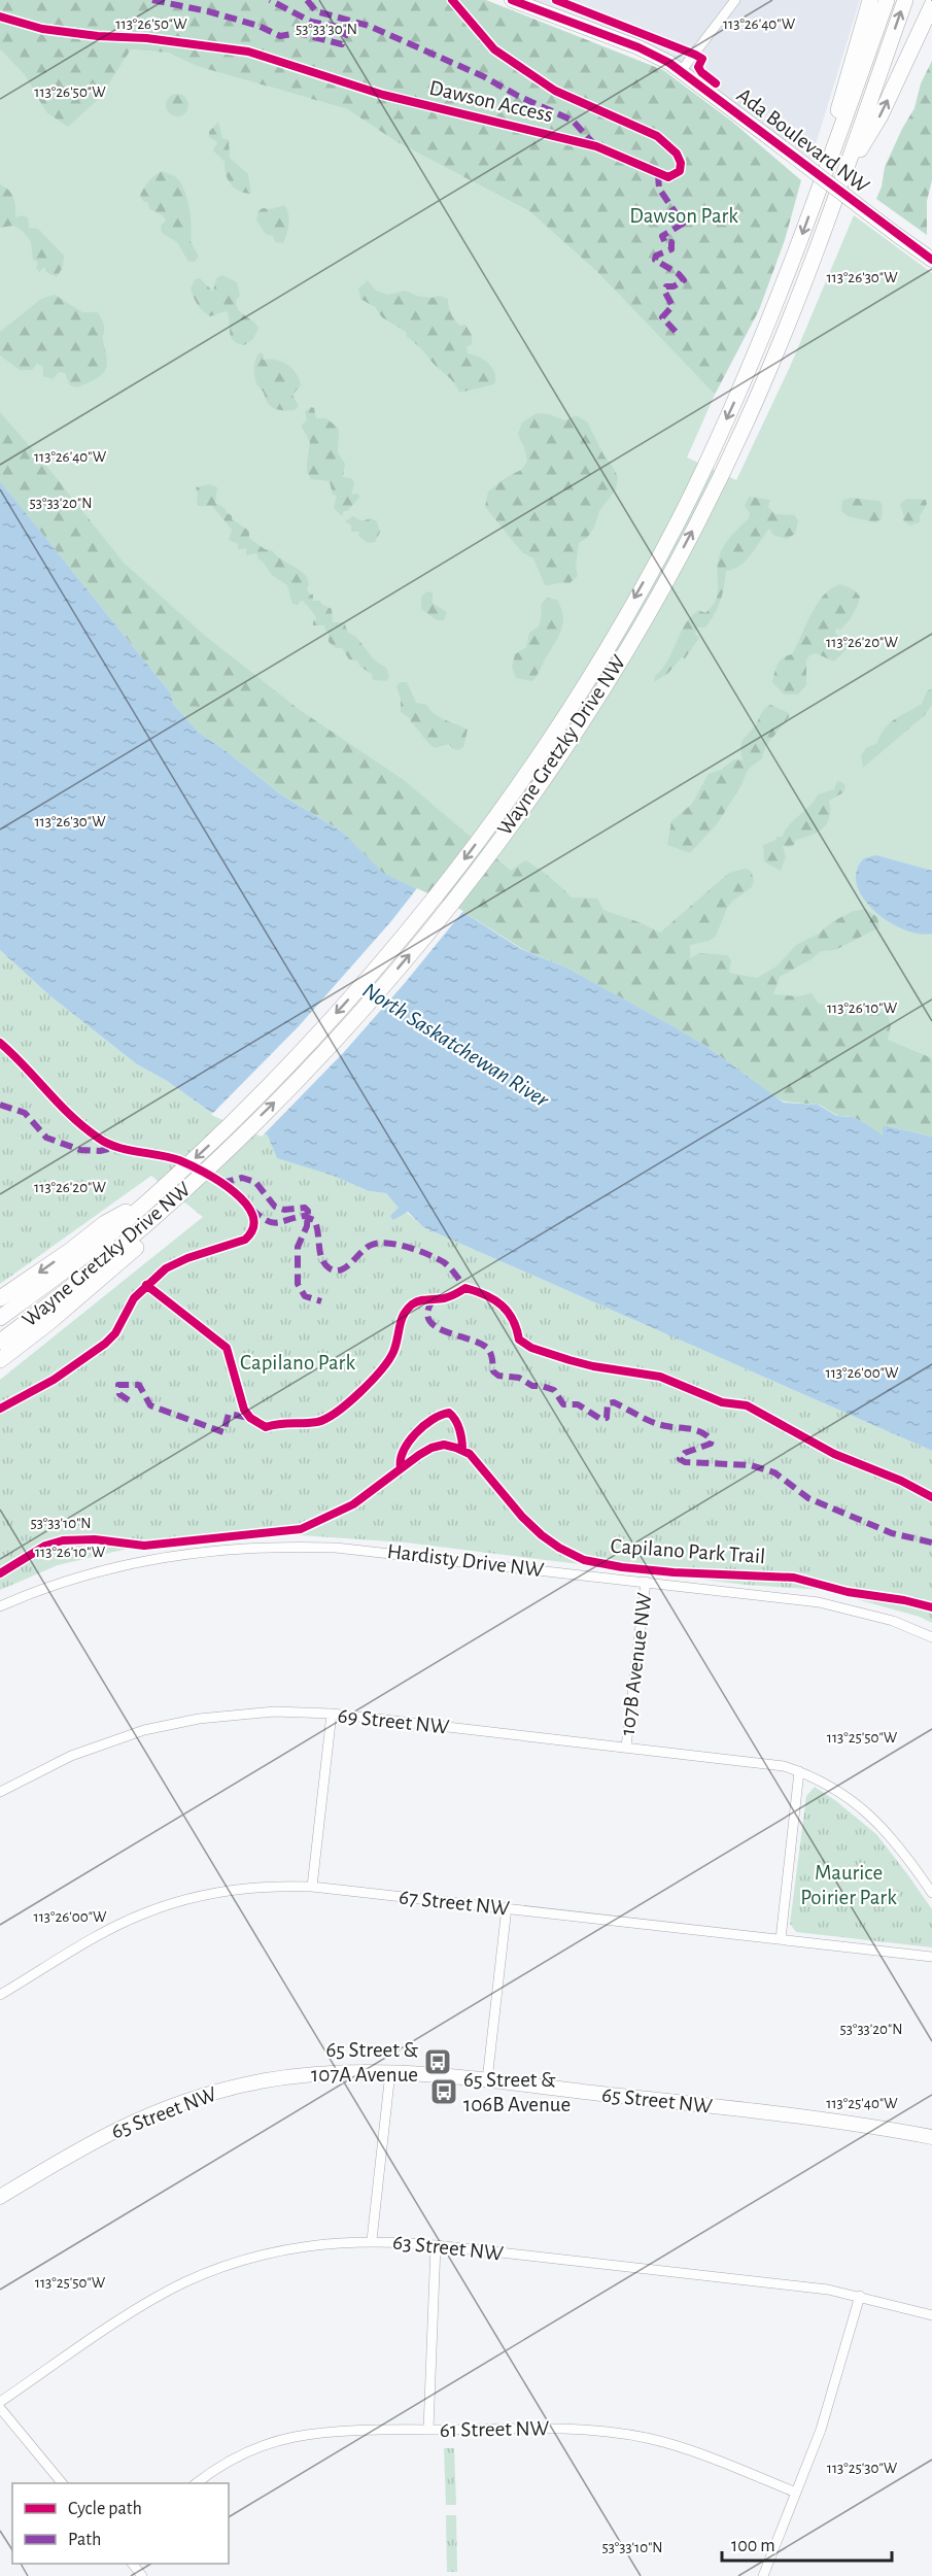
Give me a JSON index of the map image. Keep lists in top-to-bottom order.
{
  "streets": {
    "main road": ["Wayne Gretzky Drive NW"],
    "street": [
      "Ada Boulevard NW",
      "Hardisty Drive NW",
      "107B Avenue NW",
      "69 Street NW",
      "67 Street NW",
      "65 Street NW",
      "63 Street NW",
      "61 Street NW"
    ],
    "cycle path": ["Dawson Access", "Capilano Park Trail"]
  },
  "crossings": [
    ["Hardisty Drive NW", "107B Avenue NW"],
    ["107B Avenue NW", "69 Street NW"]
  ],
  "water": ["North Saskatchewan River"],
  "parks": ["Dawson Park", "Capilano Park", "Maurice Poirier Park"],
  "places": {
    "bus stop": ["65 Street & 107A Avenue", "65 Street & 106B Avenue"]
  },
  "legend": ["Cycle path", "Path"],
  "scale_bar": "100 m",
  "coordinates": [
    "113°26'50\"W",
    "113°26'40\"W",
    "53°33'30\"N",
    "113°26'30\"W",
    "53°33'20\"N",
    "113°26'20\"W",
    "113°26'10\"W",
    "113°26'00\"W",
    "53°33'10\"N",
    "113°25'50\"W",
    "113°25'40\"W",
    "113°25'30\"W"
  ]
}
